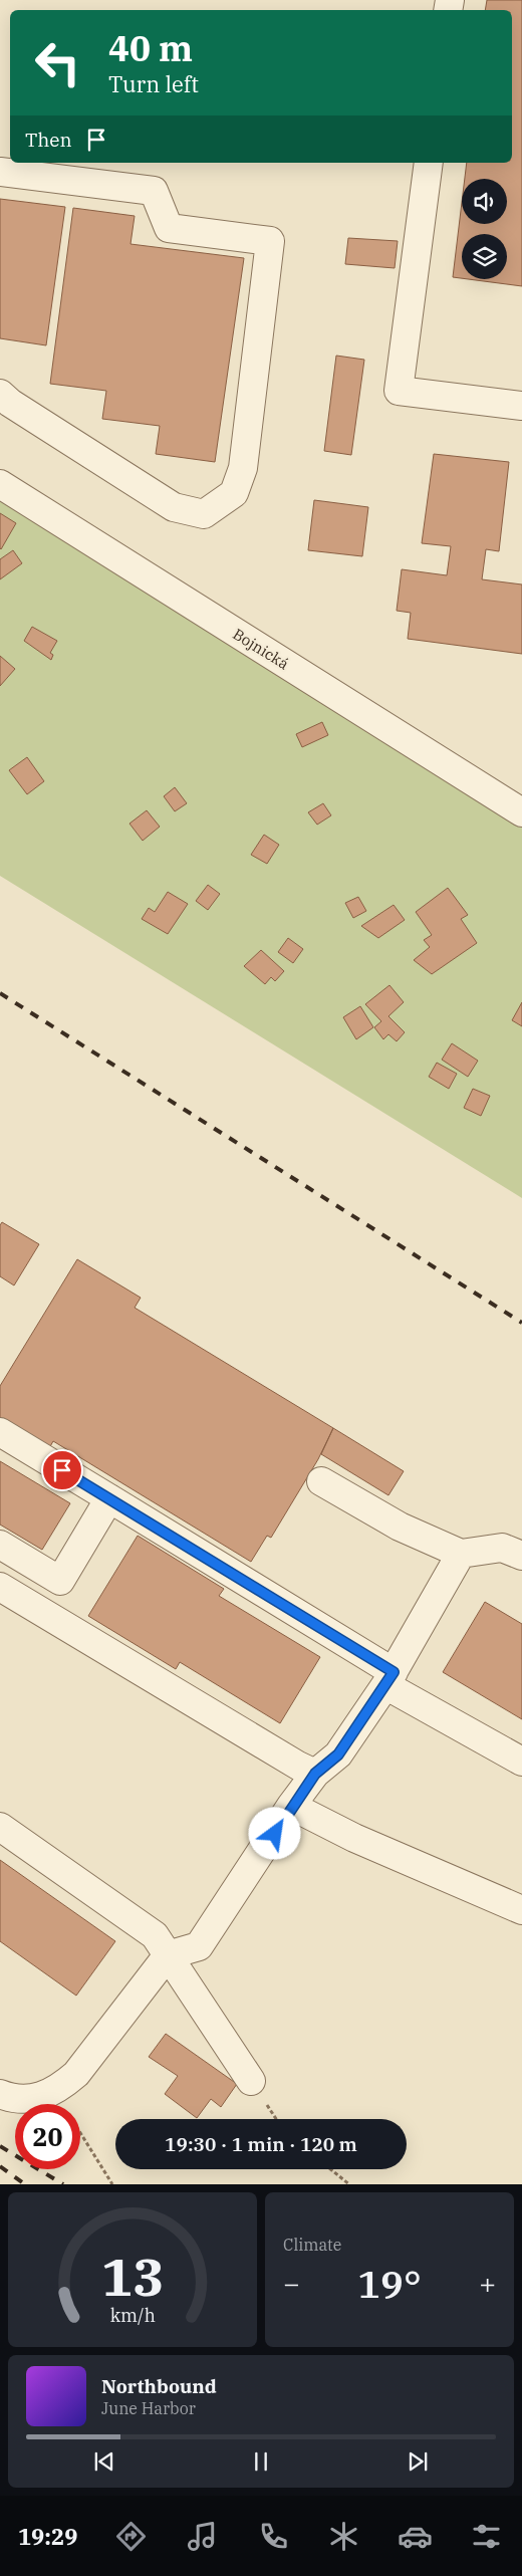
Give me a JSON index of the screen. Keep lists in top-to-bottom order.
{
  "streets": {
    "street": ["Bojnická"]
  },
  "page": {
    "turn": ["40 m", "Turn left"],
    "then": "Then",
    "limit": "20",
    "trip": "19:30 · 1 min · 120 m",
    "tile": "Climate",
    "heat": ["−", "19°", "+"],
    "song": ["Northbound", "June Harbor"],
    "tabs": "19:29",
    "gauge": ["13", "km/h"]
  }
}
